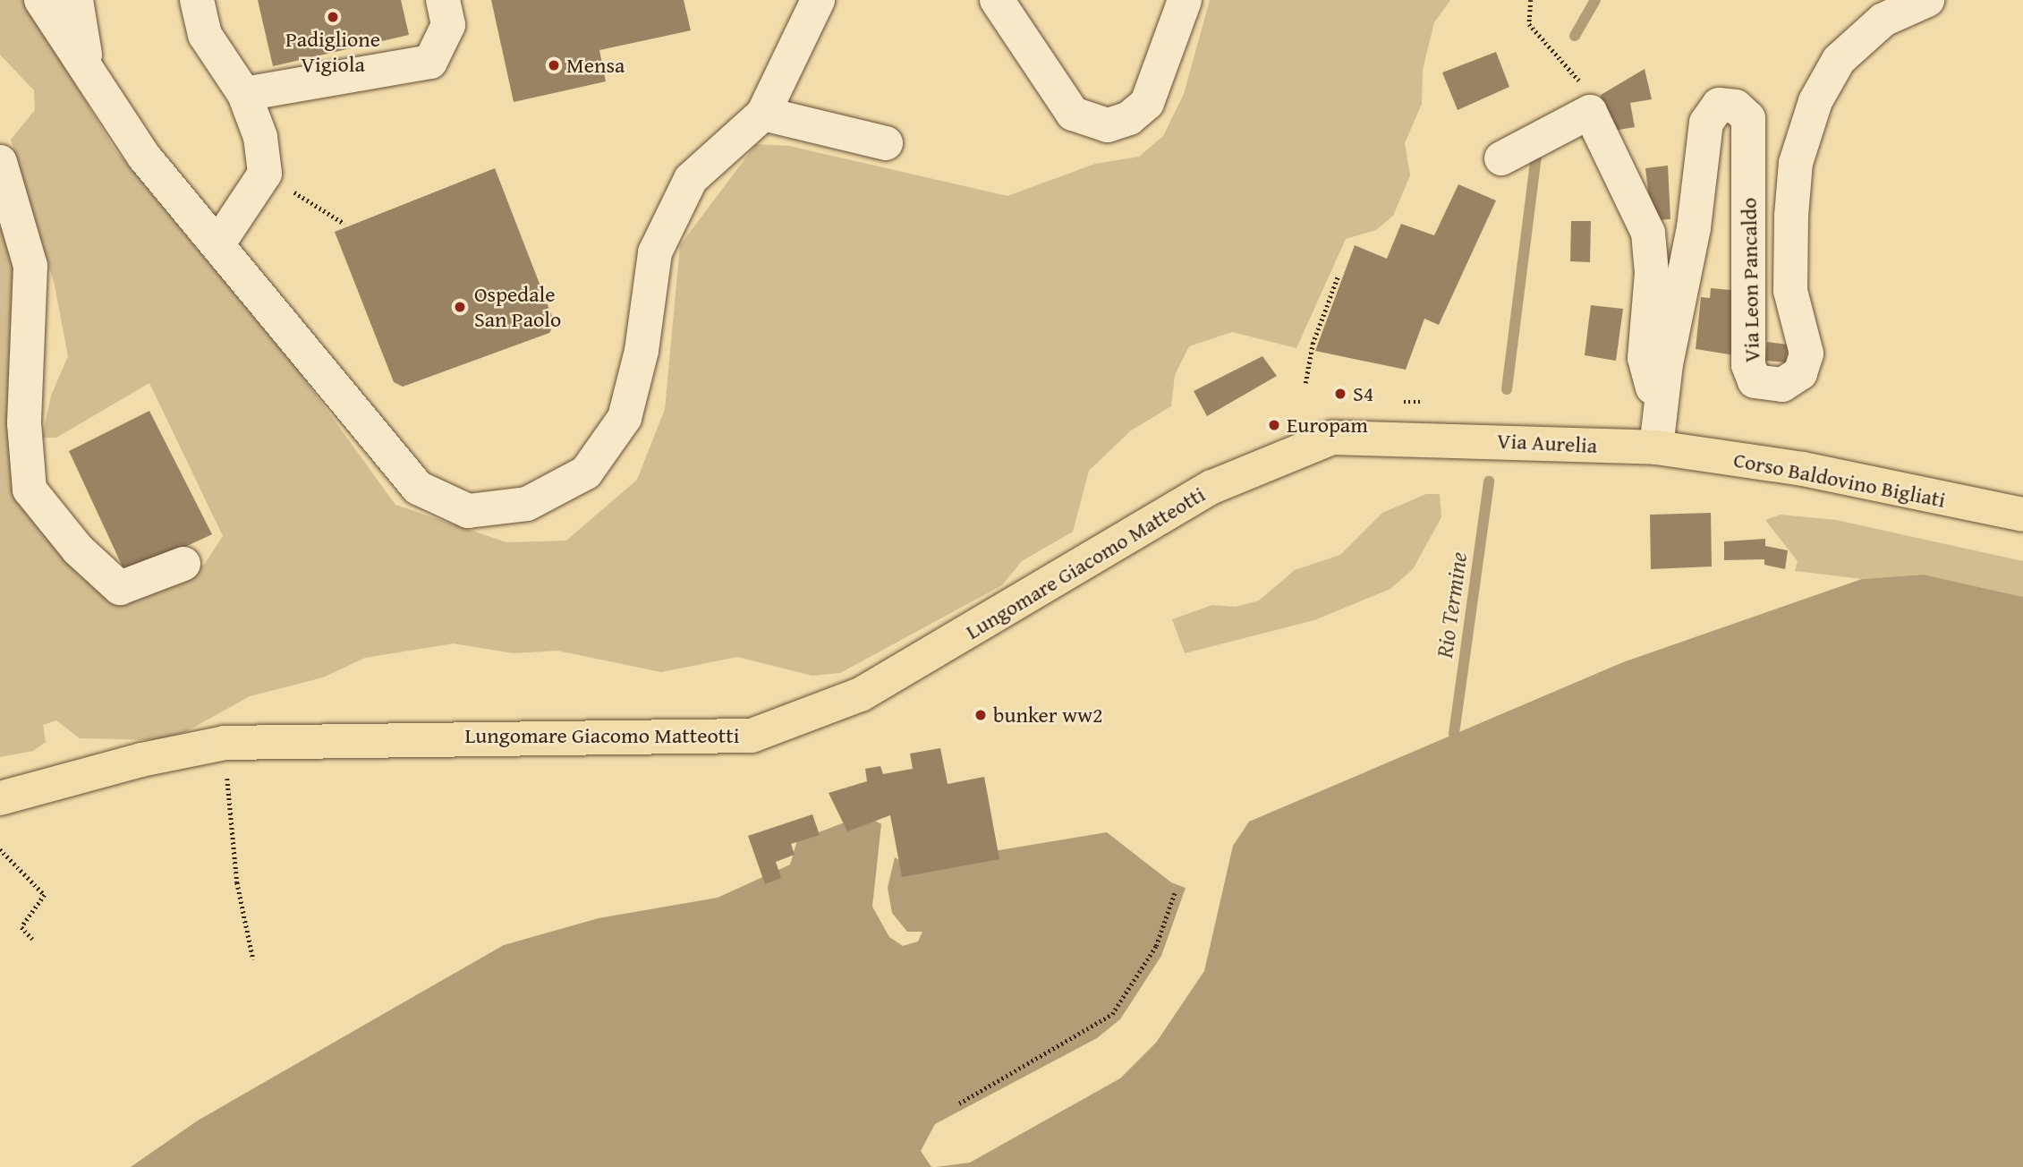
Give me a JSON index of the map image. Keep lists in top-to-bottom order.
{
  "streets": {
    "main road": ["Via Aurelia", "Corso Baldovino Bigliati", "Lungomare Giacomo Matteotti"],
    "street": ["Via Leon Pancaldo"]
  },
  "crossings": [
    ["Via Leon Pancaldo", "Via Aurelia"],
    ["Via Leon Pancaldo", "Corso Baldovino Bigliati"],
    ["Via Aurelia", "Corso Baldovino Bigliati"],
    ["Via Aurelia", "Lungomare Giacomo Matteotti"]
  ],
  "water": ["Rio Termine"],
  "places": [
    "Padiglione Vigiola",
    "Mensa",
    "Ospedale San Paolo",
    "S4",
    "Europam",
    "bunker ww2"
  ]
}
